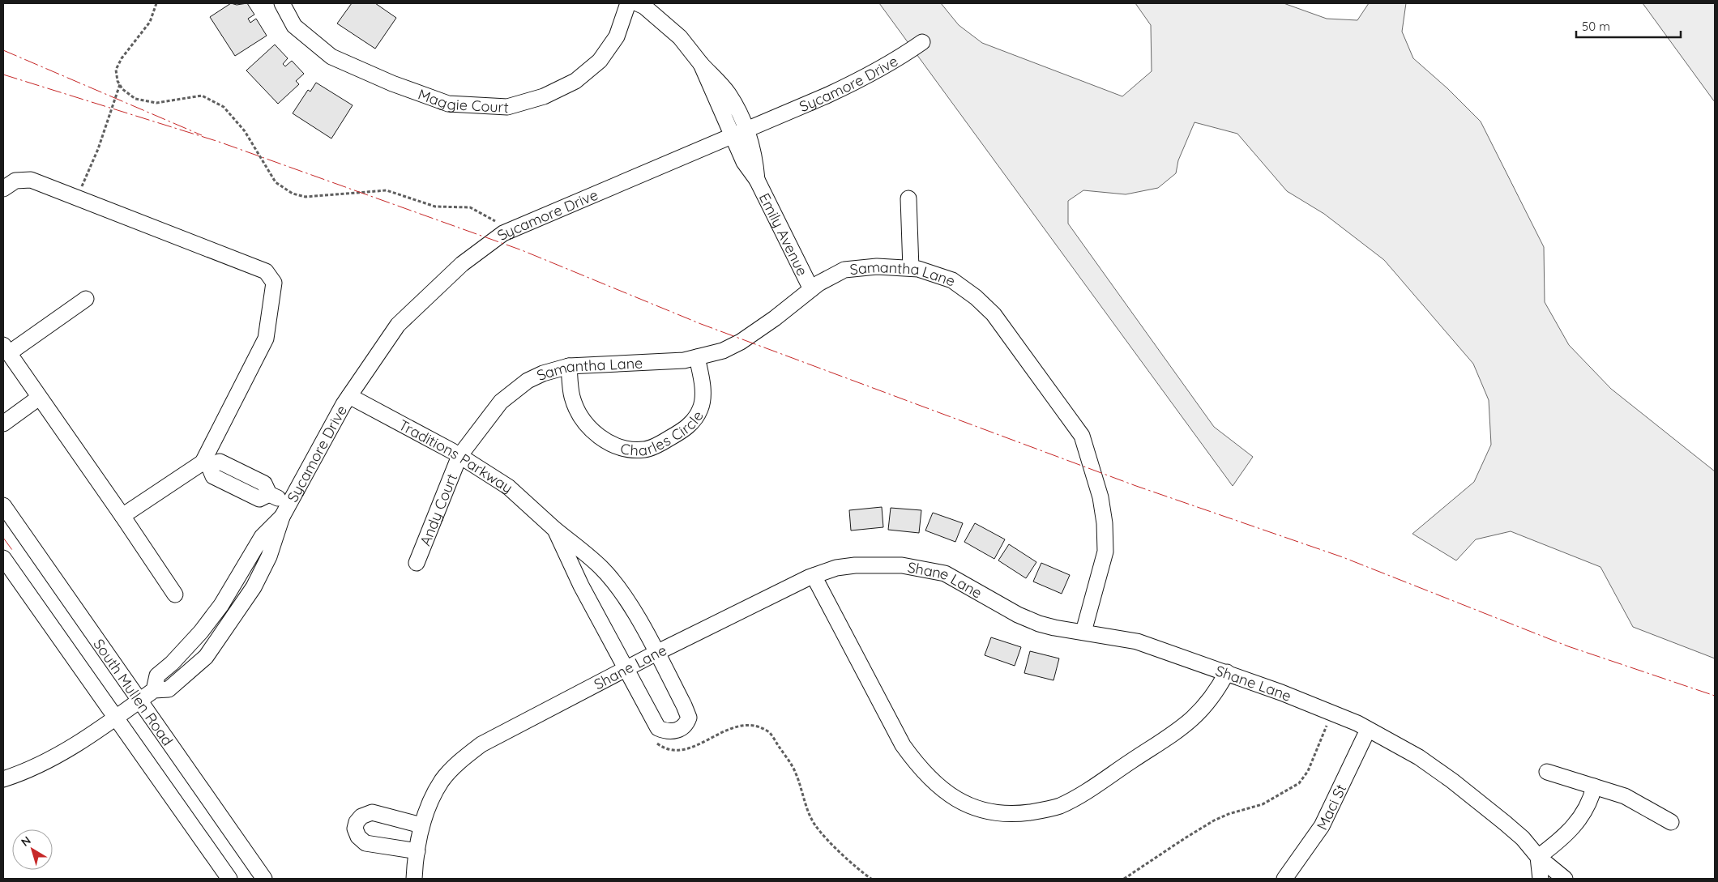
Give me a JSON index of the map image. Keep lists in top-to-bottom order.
{
  "streets": {
    "street": [
      "Sycamore Drive",
      "Maggie Court",
      "Emily Avenue",
      "Samantha Lane",
      "Charles Circle",
      "Traditions Parkway",
      "Andy Court",
      "Shane Lane",
      "South Mullen Road",
      "Maci St"
    ]
  },
  "crossings": [
    ["Sycamore Drive", "Emily Avenue"],
    ["Sycamore Drive", "Traditions Parkway"],
    ["Sycamore Drive", "South Mullen Road"],
    ["Emily Avenue", "Samantha Lane"],
    ["Samantha Lane", "Charles Circle"],
    ["Samantha Lane", "Traditions Parkway"],
    ["Samantha Lane", "Andy Court"],
    ["Samantha Lane", "Shane Lane"],
    ["Traditions Parkway", "Andy Court"],
    ["Traditions Parkway", "Shane Lane"],
    ["Shane Lane", "Maci St"]
  ],
  "scale_bar": "50 m",
  "north": "top left"
}
